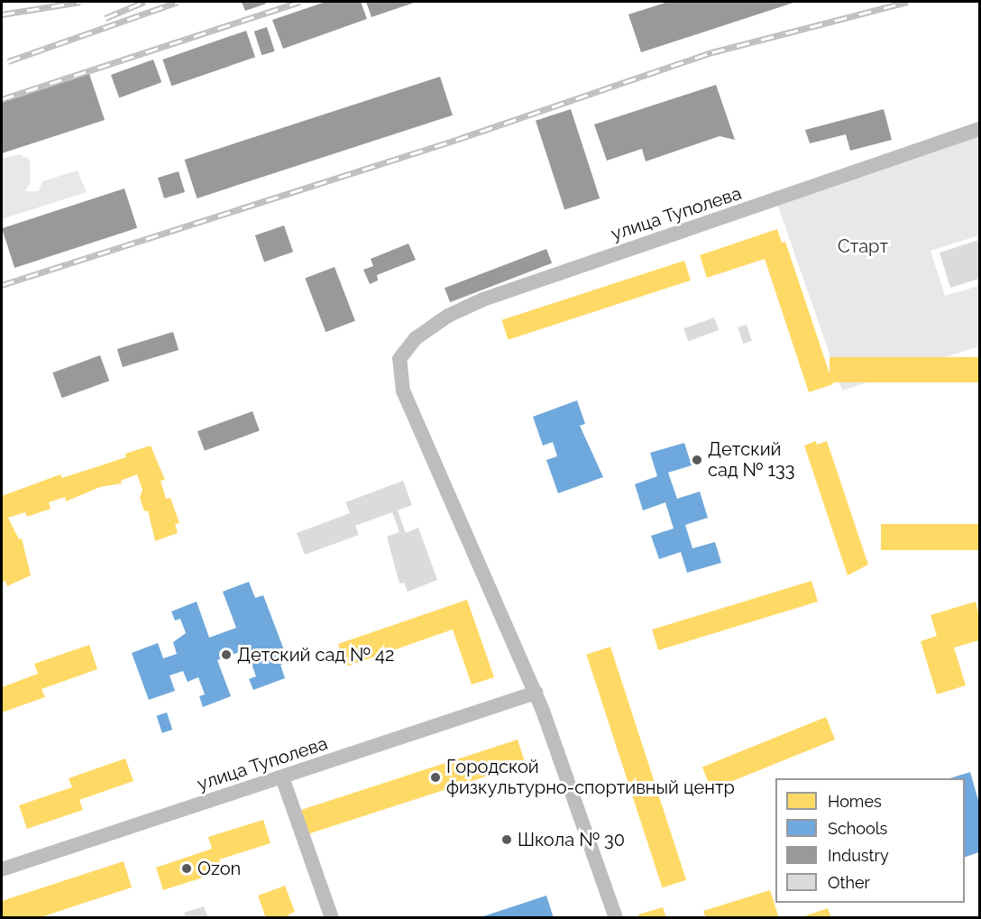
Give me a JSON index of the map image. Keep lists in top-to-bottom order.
{
  "streets": {
    "street": ["улица Туполева"]
  },
  "parks": ["Старт"],
  "places": [
    "Детский сад № 133",
    "Детский сад № 42",
    "Городской физкультурно-спортивный центр",
    "Школа № 30",
    "Ozon"
  ],
  "legend": [
    "Homes",
    "Schools",
    "Industry",
    "Other"
  ]
}
